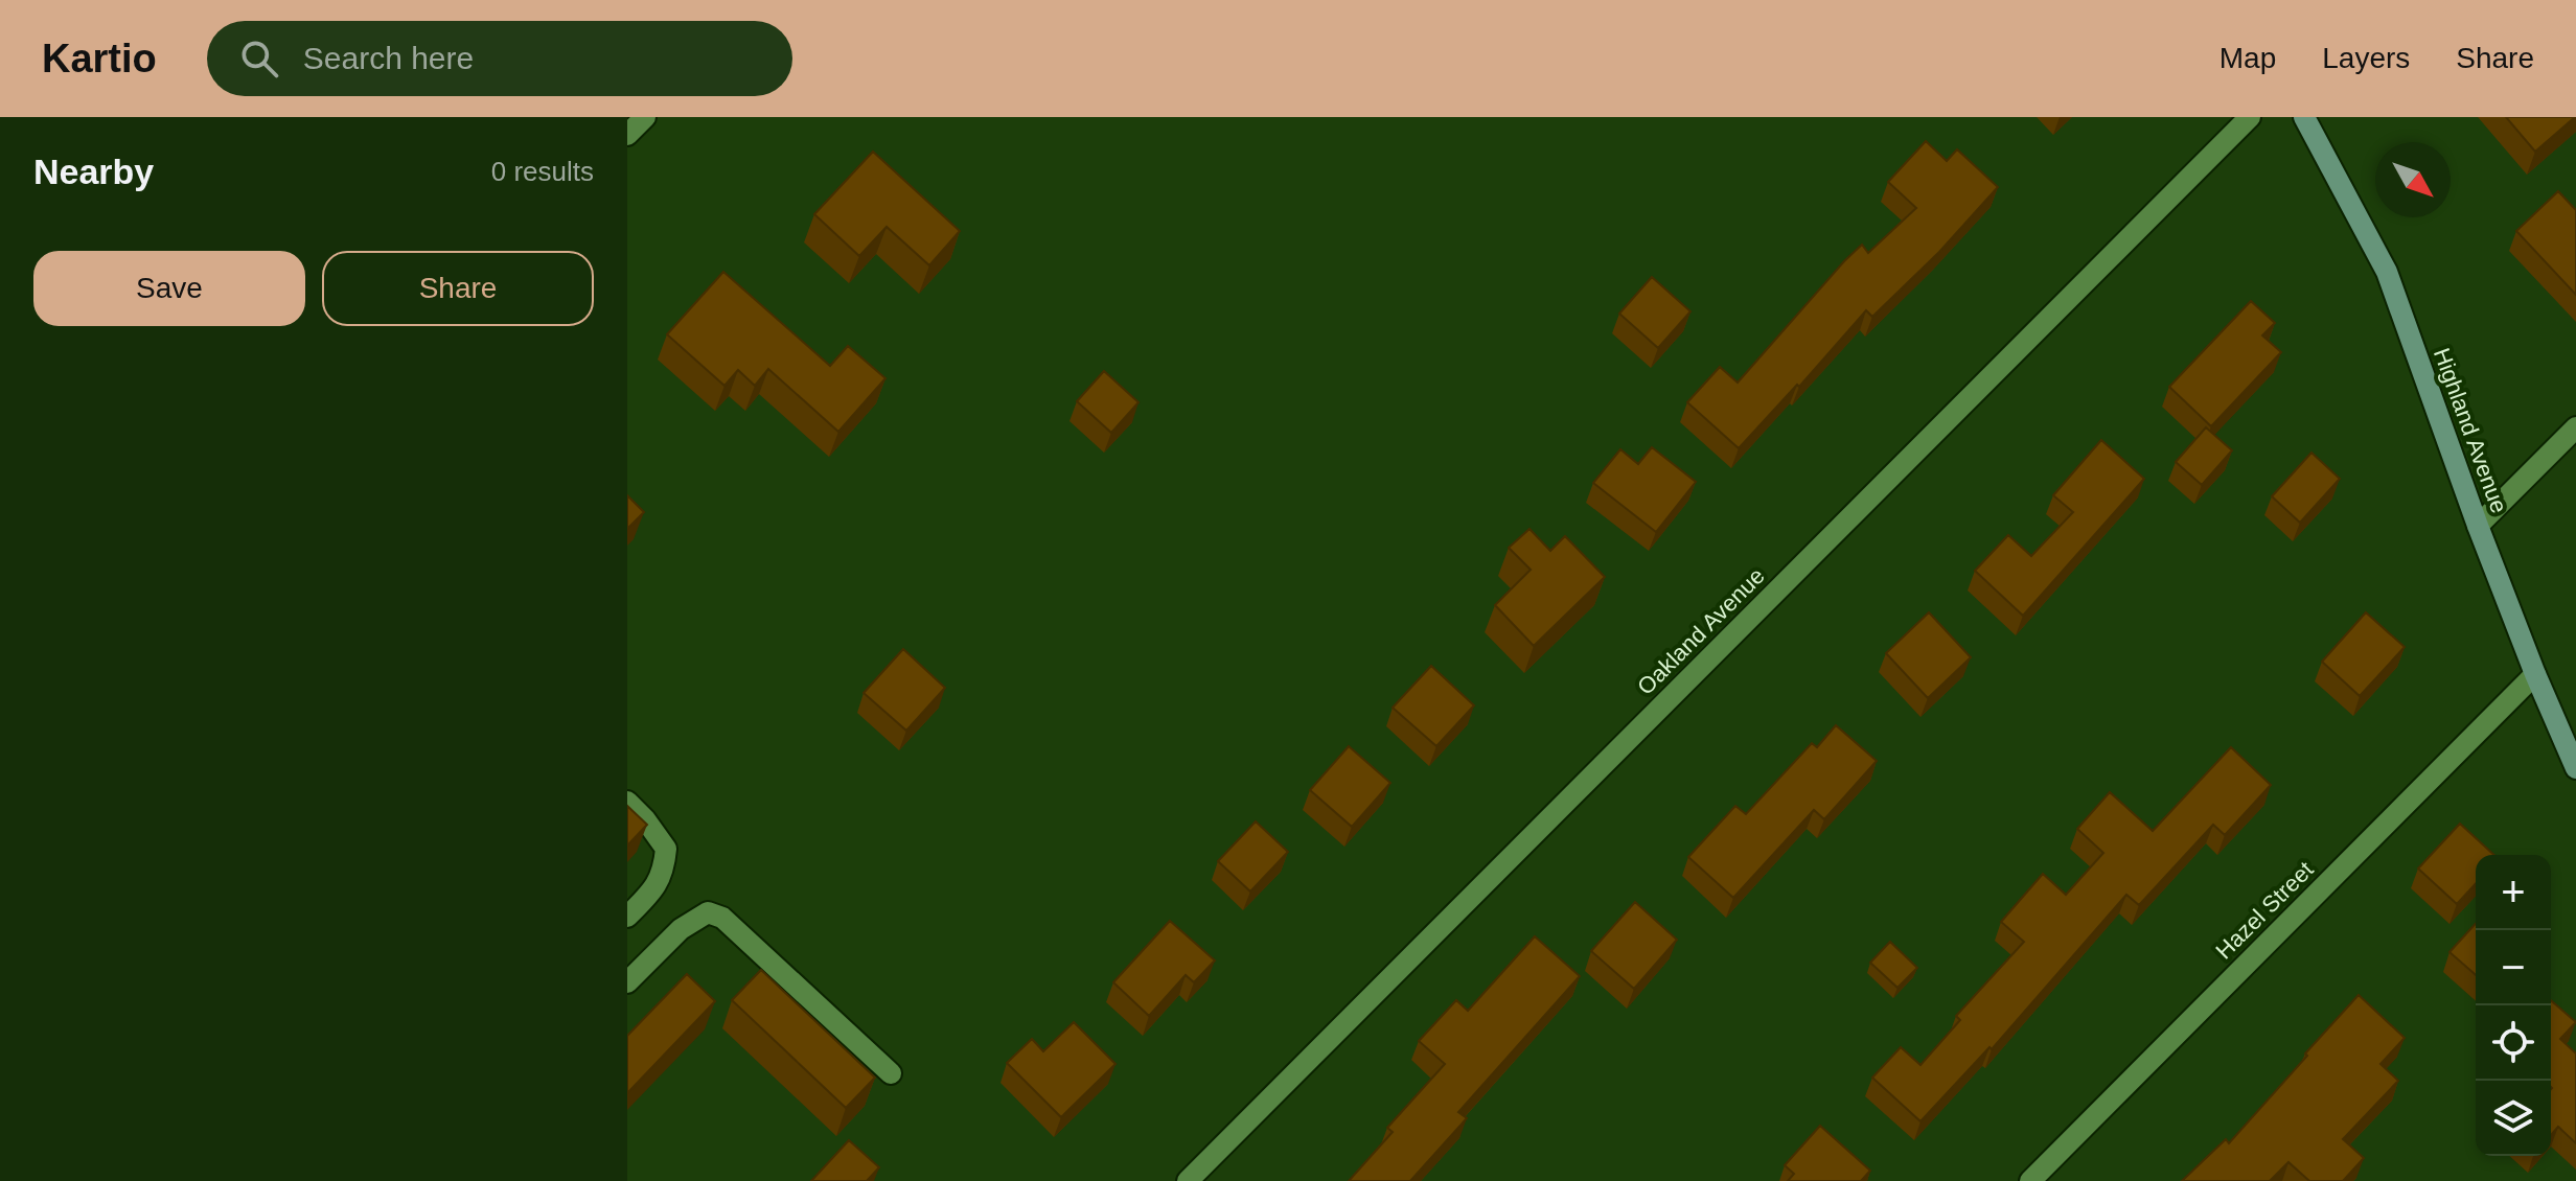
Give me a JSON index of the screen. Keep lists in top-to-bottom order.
{
  "streets": {
    "main road": ["Highland Avenue"],
    "street": ["Oakland Avenue", "Hazel Street"]
  },
  "crossings": [
    ["Highland Avenue", "Hazel Street"]
  ],
  "north": "bottom right",
  "page": {
    "header": "Kartio",
    "search": "Search here",
    "nav": ["Map", "Layers", "Share"],
    "heading": ["Nearby", "0 results"],
    "buttons": ["Save", "Share"],
    "map_buttons": ["+", "−"]
  }
}
